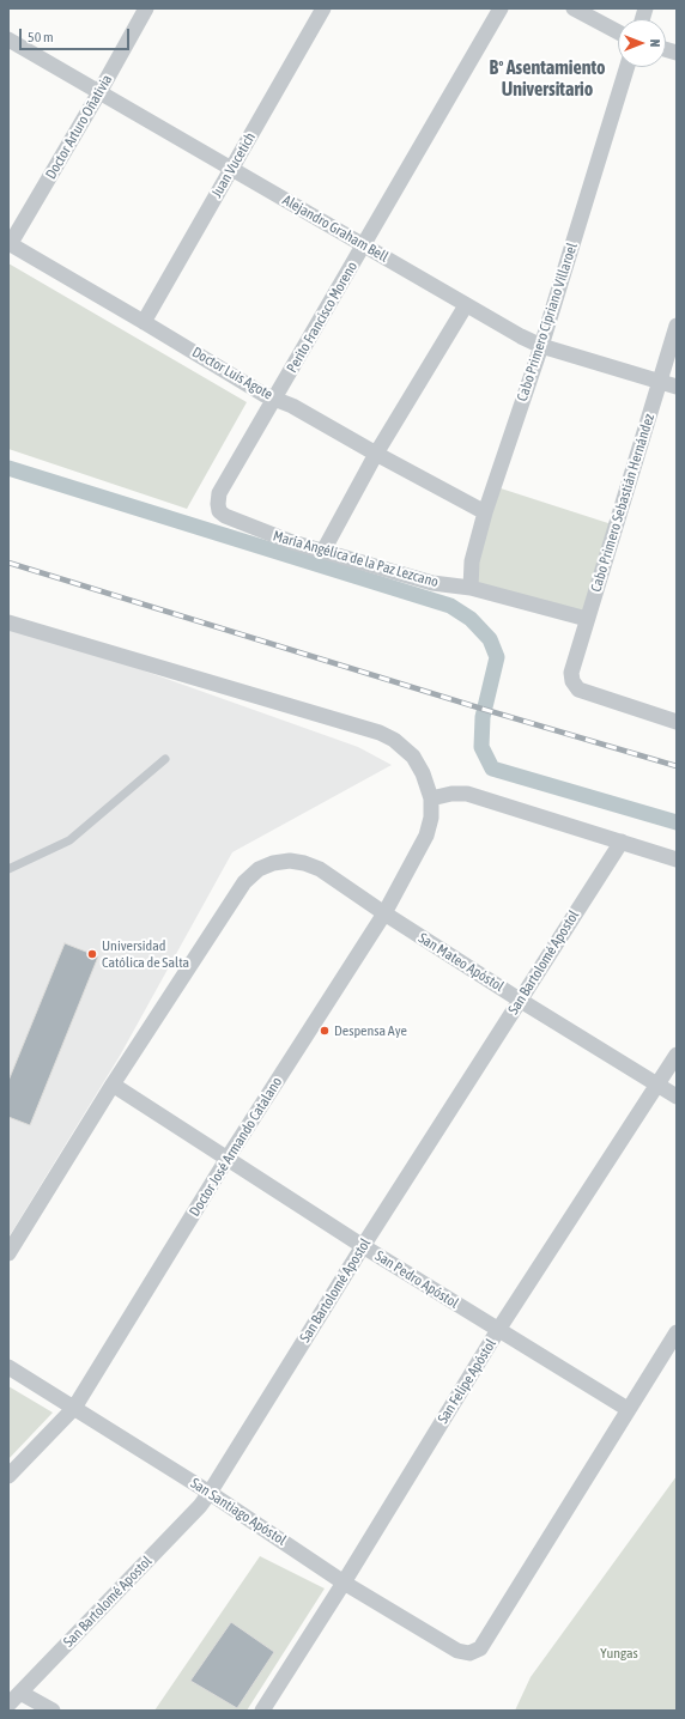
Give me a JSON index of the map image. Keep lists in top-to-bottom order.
{
  "streets": {
    "street": [
      "Doctor Arturo Oñativia",
      "Juan Vucetich",
      "Alejandro Graham Bell",
      "Perito Francisco Moreno",
      "Cabo Primero Cipriano Villaroel",
      "Doctor Luis Agote",
      "Cabo Primero Sebastián Hernández",
      "María Angélica de la Paz Lezcano",
      "San Mateo Apóstol",
      "San Bartolomé Apostol",
      "Doctor José Armando Catalano",
      "San Pedro Apóstol",
      "San Felipe Apóstol",
      "San Santiago Apóstol"
    ]
  },
  "crossings": [
    ["Doctor Arturo Oñativia", "Alejandro Graham Bell"],
    ["Doctor Arturo Oñativia", "Doctor Luis Agote"],
    ["Juan Vucetich", "Alejandro Graham Bell"],
    ["Juan Vucetich", "Doctor Luis Agote"],
    ["Alejandro Graham Bell", "Perito Francisco Moreno"],
    ["Alejandro Graham Bell", "Cabo Primero Cipriano Villaroel"],
    ["Alejandro Graham Bell", "Cabo Primero Sebastián Hernández"],
    ["Perito Francisco Moreno", "Doctor Luis Agote"],
    ["Perito Francisco Moreno", "María Angélica de la Paz Lezcano"],
    ["Cabo Primero Cipriano Villaroel", "Doctor Luis Agote"],
    ["Cabo Primero Cipriano Villaroel", "María Angélica de la Paz Lezcano"],
    ["Cabo Primero Sebastián Hernández", "María Angélica de la Paz Lezcano"],
    ["San Mateo Apóstol", "San Bartolomé Apostol"],
    ["San Mateo Apóstol", "Doctor José Armando Catalano"],
    ["San Mateo Apóstol", "San Pedro Apóstol"],
    ["San Mateo Apóstol", "San Felipe Apóstol"],
    ["San Bartolomé Apostol", "San Pedro Apóstol"],
    ["San Bartolomé Apostol", "San Santiago Apóstol"],
    ["Doctor José Armando Catalano", "San Pedro Apóstol"],
    ["Doctor José Armando Catalano", "San Santiago Apóstol"],
    ["San Pedro Apóstol", "San Felipe Apóstol"],
    ["San Pedro Apóstol", "San Santiago Apóstol"],
    ["San Felipe Apóstol", "San Santiago Apóstol"]
  ],
  "districts": ["Bº Asentamiento Universitario"],
  "parks": ["Yungas"],
  "places": ["Universidad Católica de Salta", "Despensa Aye"],
  "scale_bar": "50 m",
  "north": "right"
}
